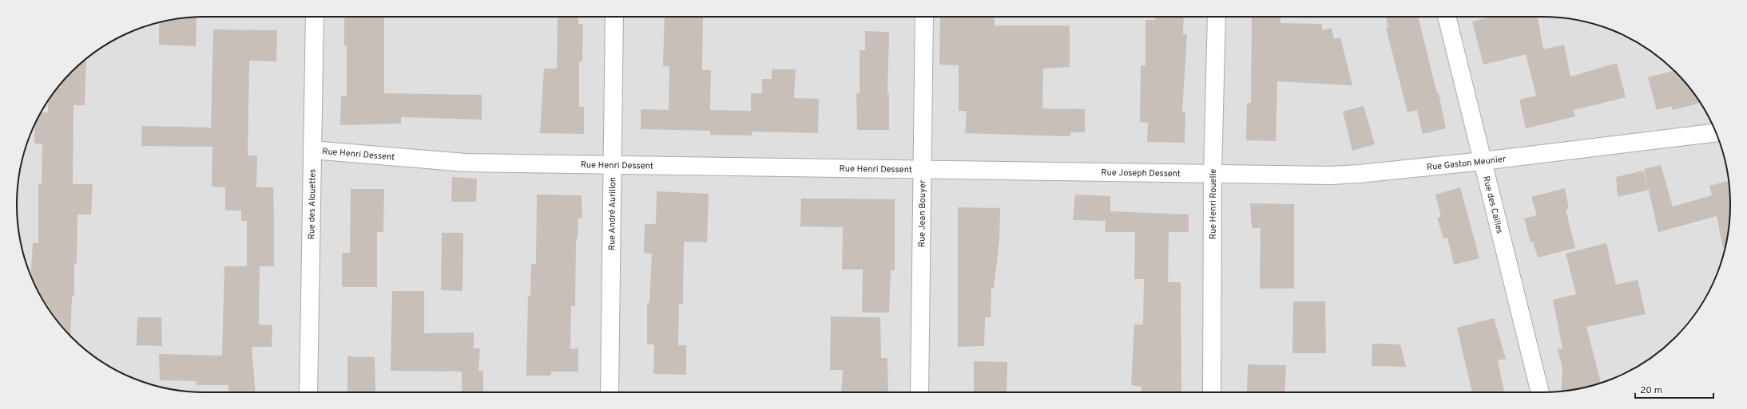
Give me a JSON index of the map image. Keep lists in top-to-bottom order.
{
  "streets": {
    "street": [
      "Rue Henri Dessent",
      "Rue Gaston Meunier",
      "Rue Joseph Dessent",
      "Rue des Alouettes",
      "Rue Henri Rouelle",
      "Rue des Cailles",
      "Rue André Aurillon",
      "Rue Jean Bouyer"
    ]
  },
  "crossings": [
    ["Rue Henri Dessent", "Rue Joseph Dessent"],
    ["Rue Henri Dessent", "Rue des Alouettes"],
    ["Rue Henri Dessent", "Rue André Aurillon"],
    ["Rue Henri Dessent", "Rue Jean Bouyer"],
    ["Rue Gaston Meunier", "Rue Joseph Dessent"],
    ["Rue Gaston Meunier", "Rue Henri Rouelle"],
    ["Rue Gaston Meunier", "Rue des Cailles"],
    ["Rue Joseph Dessent", "Rue Henri Rouelle"]
  ],
  "scale_bar": "20 m"
}
